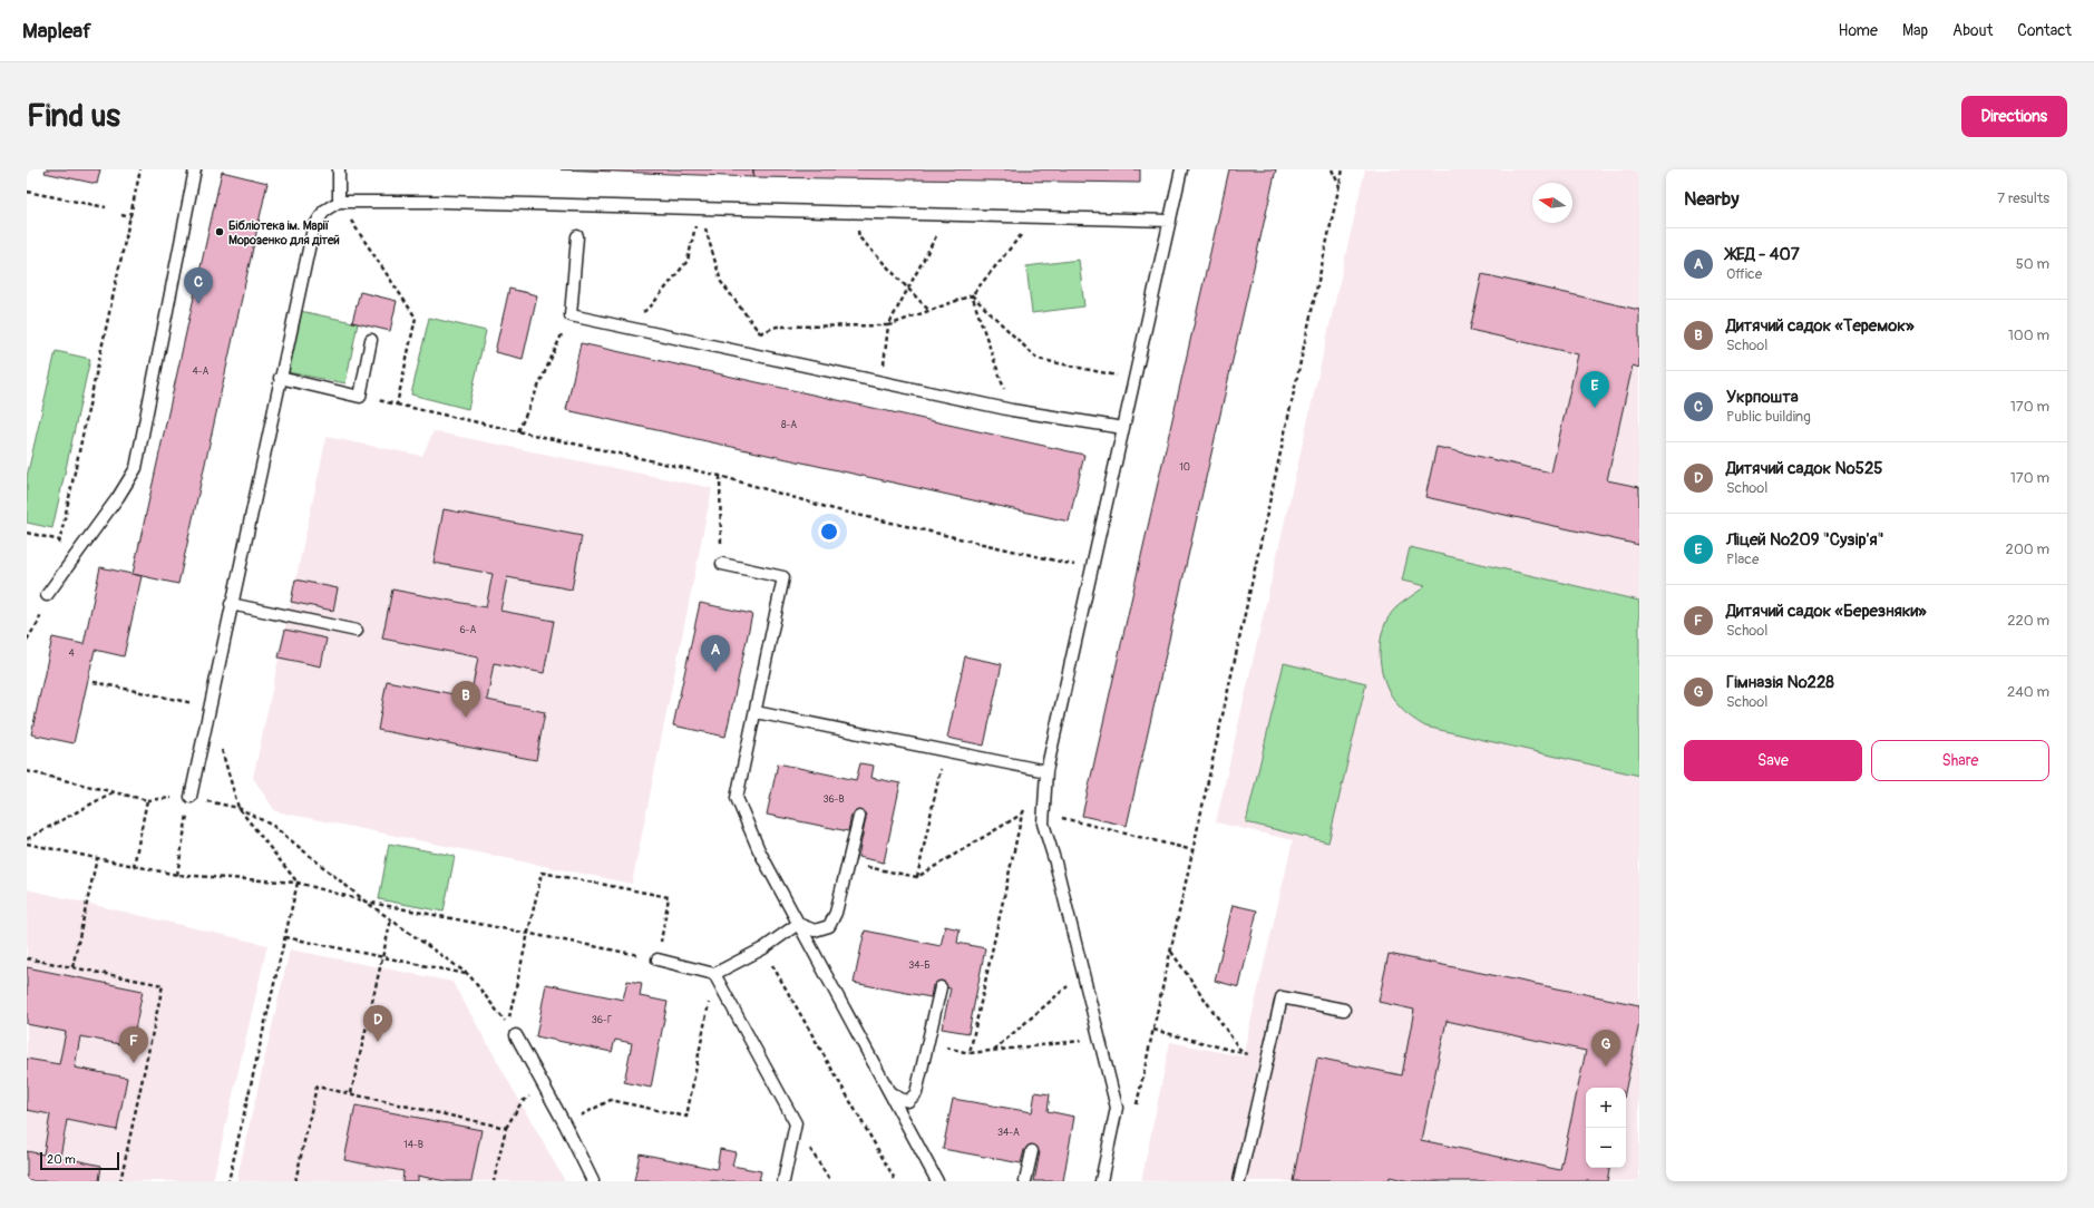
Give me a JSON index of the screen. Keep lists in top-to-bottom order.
{
  "places": ["Бібліотека ім. Марії Морозенко для дітей"],
  "house_numbers": [
    "4-А",
    "8-А",
    "10",
    "6-А",
    "4",
    "36-В",
    "34-Б",
    "36-Г",
    "34-А",
    "14-В"
  ],
  "scale_bar": "20 m",
  "north": "left",
  "page": {
    "header": "Mapleaf",
    "nav": [
      "Home",
      "Map",
      "About",
      "Contact"
    ],
    "buttons": [
      "Directions",
      ["Save", "Share"]
    ],
    "title": "Find us",
    "heading": ["Nearby", "7 results"],
    "list": [
      {
        "mark": "A",
        "name": "ЖЕД - 407",
        "note": "Office",
        "value": "50 m"
      },
      {
        "mark": "B",
        "name": "Дитячий садок «Теремок»",
        "note": "School",
        "value": "100 m"
      },
      {
        "mark": "C",
        "name": "Укрпошта",
        "note": "Public building",
        "value": "170 m"
      },
      {
        "mark": "D",
        "name": "Дитячий садок №525",
        "note": "School",
        "value": "170 m"
      },
      {
        "mark": "E",
        "name": "Ліцей №209 \"Сузір'я\"",
        "note": "Place",
        "value": "200 m"
      },
      {
        "mark": "F",
        "name": "Дитячий садок «Березняки»",
        "note": "School",
        "value": "220 m"
      },
      {
        "mark": "G",
        "name": "Гімназія №228",
        "note": "School",
        "value": "240 m"
      }
    ],
    "pins": [
      "C",
      "E",
      "A",
      "B",
      "D",
      "F",
      "G"
    ],
    "map_buttons": ["+", "−"],
    "scale": "20 m"
  }
}
